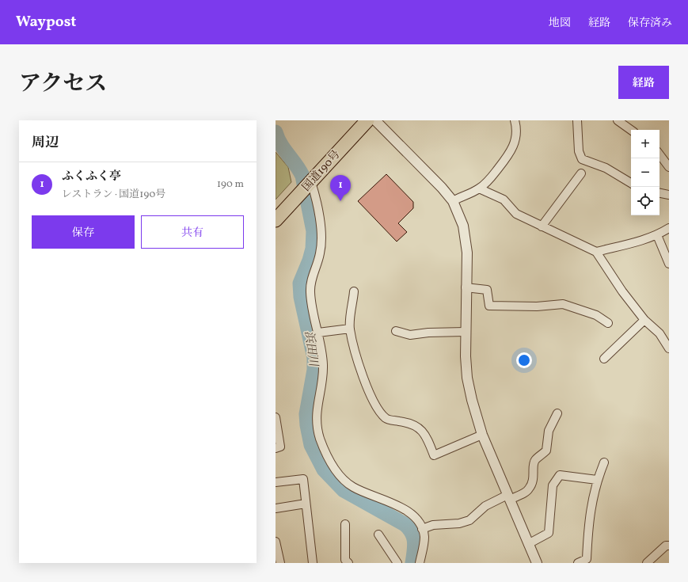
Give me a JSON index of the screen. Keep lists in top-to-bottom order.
{
  "streets": {
    "highway": ["国道190号"]
  },
  "water": ["浜田川"],
  "page": {
    "header": "Waypost",
    "nav": ["地図", "経路", "保存済み"],
    "title": "アクセス",
    "buttons": [
      "経路",
      ["保存", "共有"]
    ],
    "heading": "周辺",
    "map_buttons": ["+", "−"],
    "list": [
      {
        "mark": "1",
        "name": "ふくふく亭",
        "note": "レストラン · 国道190号",
        "value": "190 m"
      }
    ],
    "pins": "1"
  }
}
